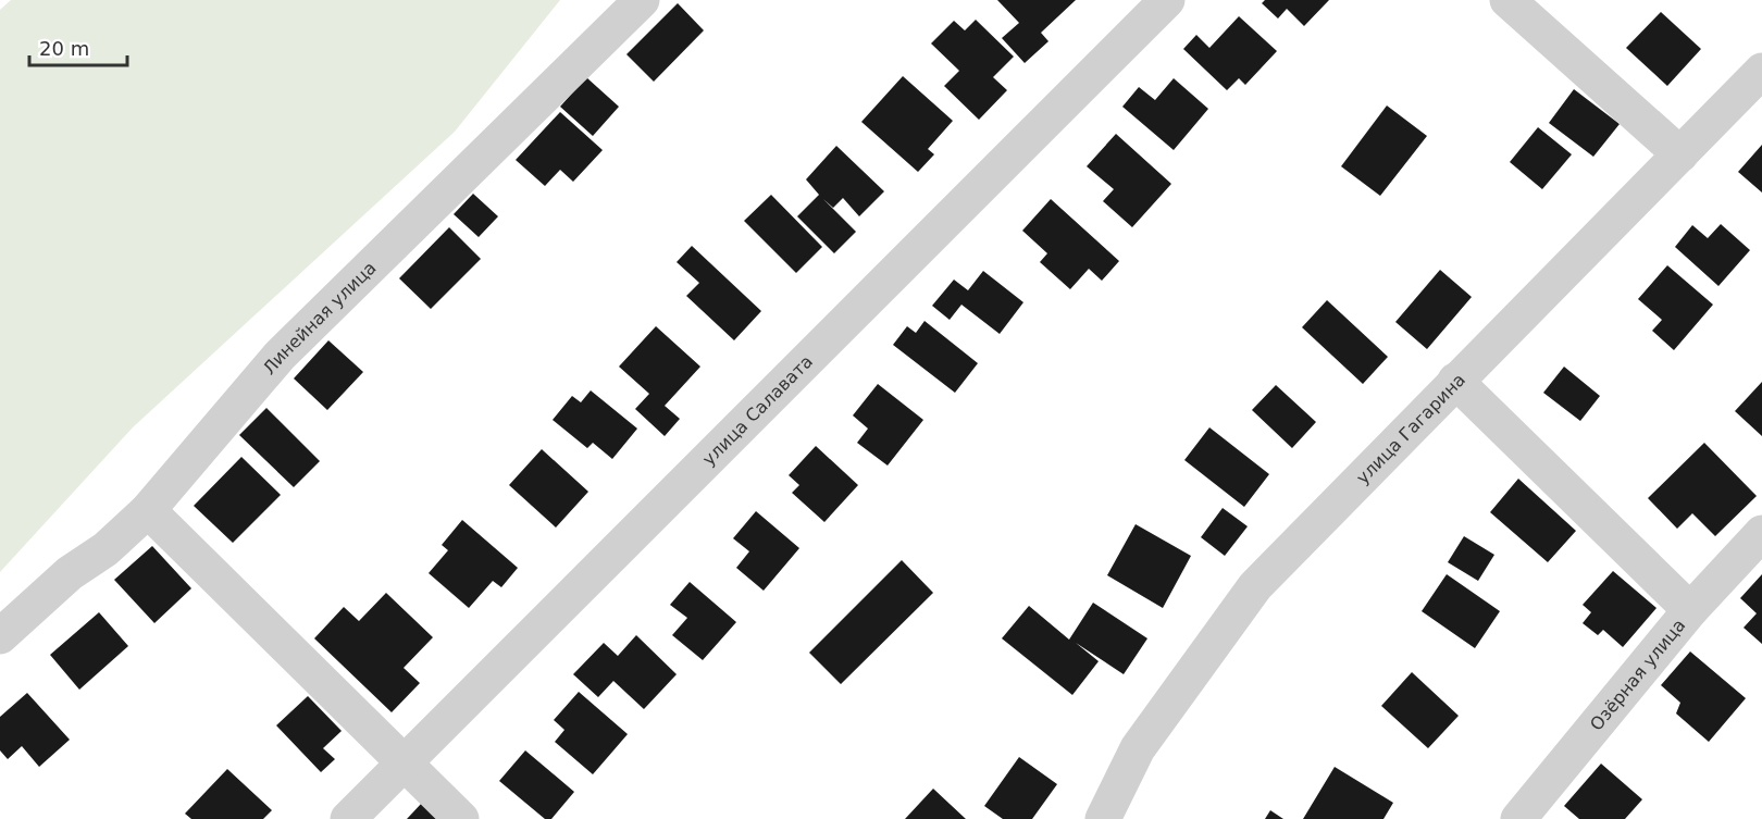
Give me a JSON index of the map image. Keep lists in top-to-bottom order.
{
  "streets": {
    "street": [
      "Линейная улица",
      "улица Салавата",
      "улица Гагарина",
      "Озёрная улица"
    ]
  },
  "scale_bar": "20 m"
}
